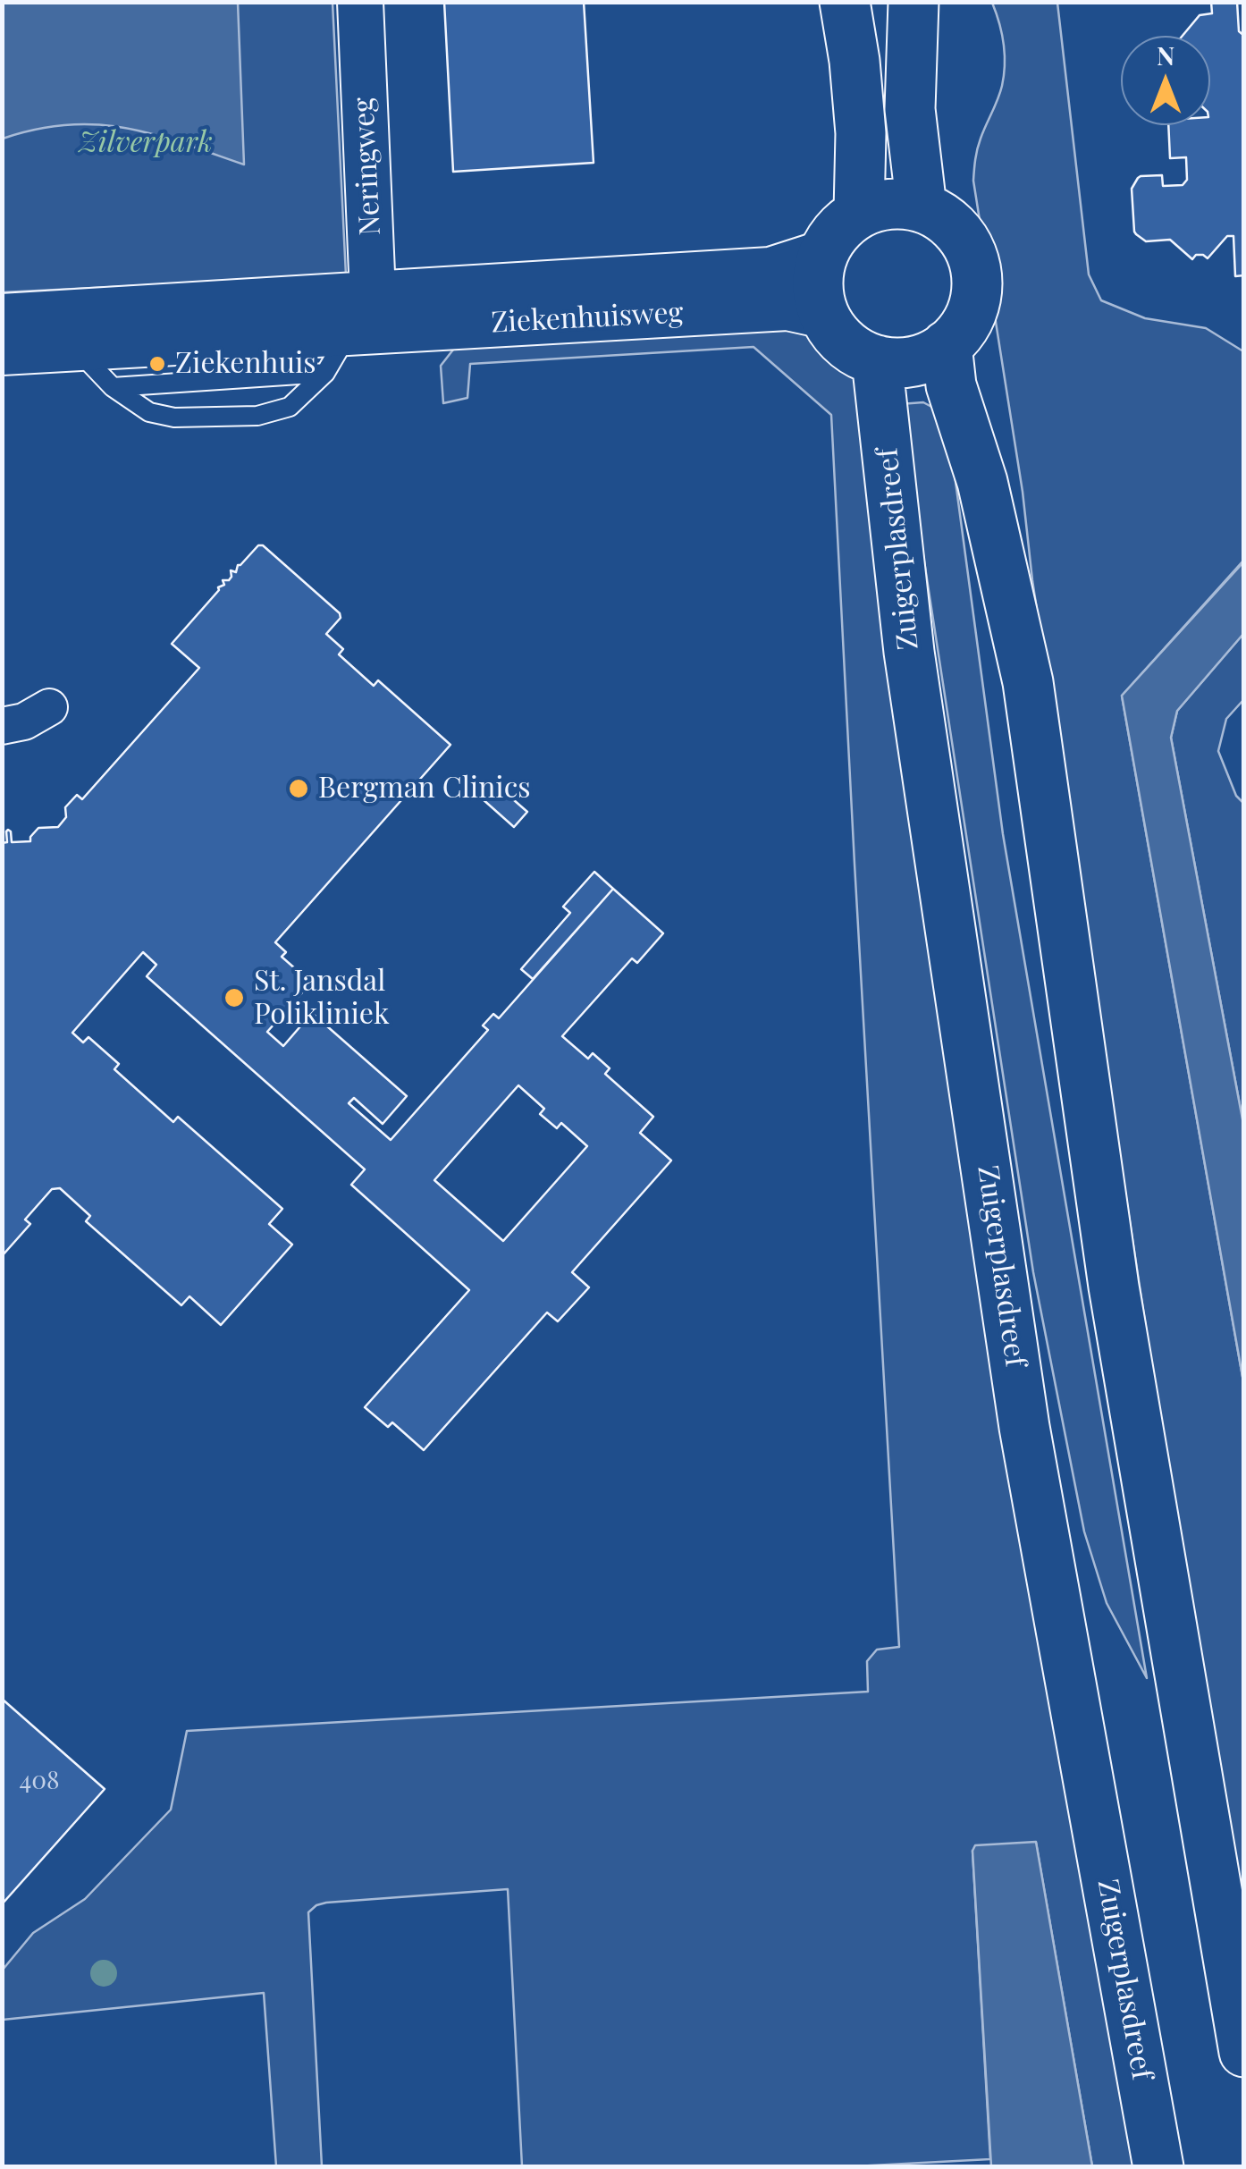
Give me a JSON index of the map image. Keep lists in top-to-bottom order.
{
  "streets": {
    "main road": ["Zuigerplasdreef"],
    "street": ["Neringweg", "Ziekenhuisweg"]
  },
  "crossings": [
    ["Neringweg", "Ziekenhuisweg"],
    ["Ziekenhuisweg", "Zuigerplasdreef"]
  ],
  "parks": ["Zilverpark"],
  "places": ["Ziekenhuis", "Bergman Clinics", "St. Jansdal Polikliniek"],
  "house_numbers": ["408"],
  "north": "top"
}
